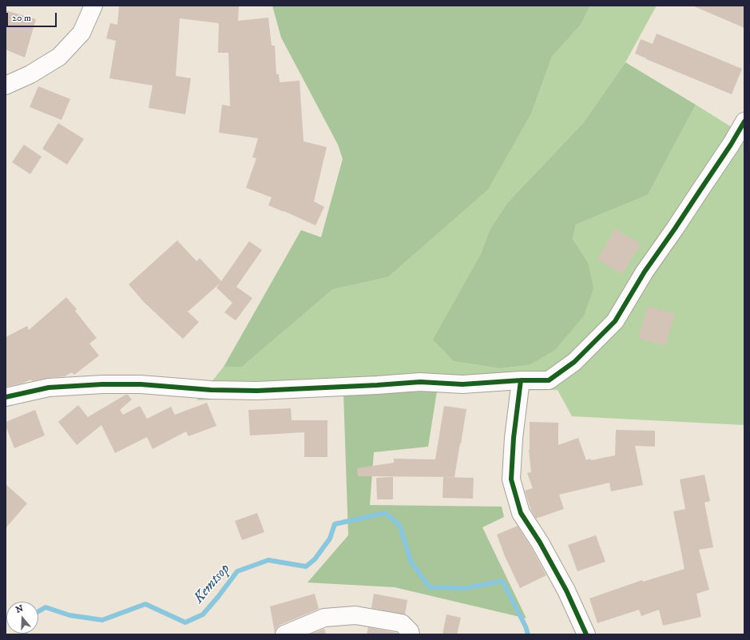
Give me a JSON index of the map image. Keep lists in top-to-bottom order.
{
  "water": ["Kemtsop"],
  "scale_bar": "20 m",
  "north": "top"
}
